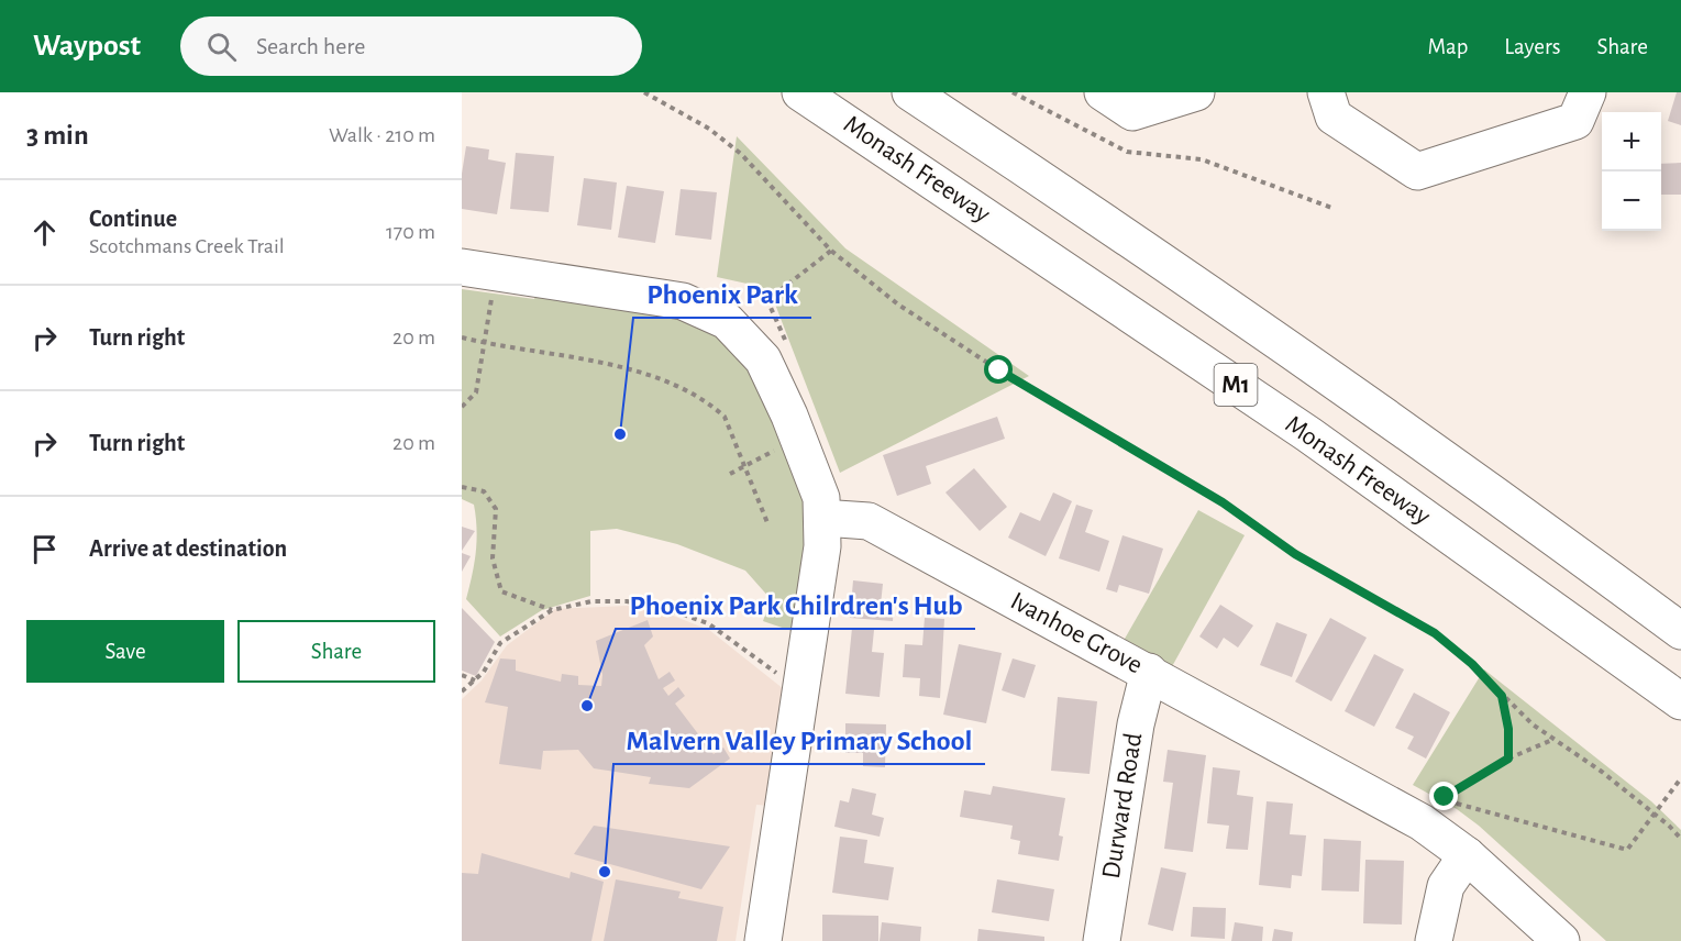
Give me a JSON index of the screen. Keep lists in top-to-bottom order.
{
  "streets": {
    "main road": [
      "Monash Freeway",
      "M1",
      "Ivanhoe Grove",
      "Durward Road"
    ]
  },
  "crossings": [
    ["Ivanhoe Grove", "Durward Road"]
  ],
  "places": ["Phoenix Park", "Phoenix Park Chilrdren's Hub", "Malvern Valley Primary School"],
  "page": {
    "header": "Waypost",
    "search": "Search here",
    "nav": ["Map", "Layers", "Share"],
    "heading": ["3 min", "Walk · 210 m"],
    "map_buttons": ["+", "−"],
    "list": [
      ["Continue", "Scotchmans Creek Trail", "170 m"],
      ["Turn right", "20 m"],
      ["Turn right", "20 m"],
      "Arrive at destination"
    ],
    "buttons": ["Save", "Share"]
  }
}
